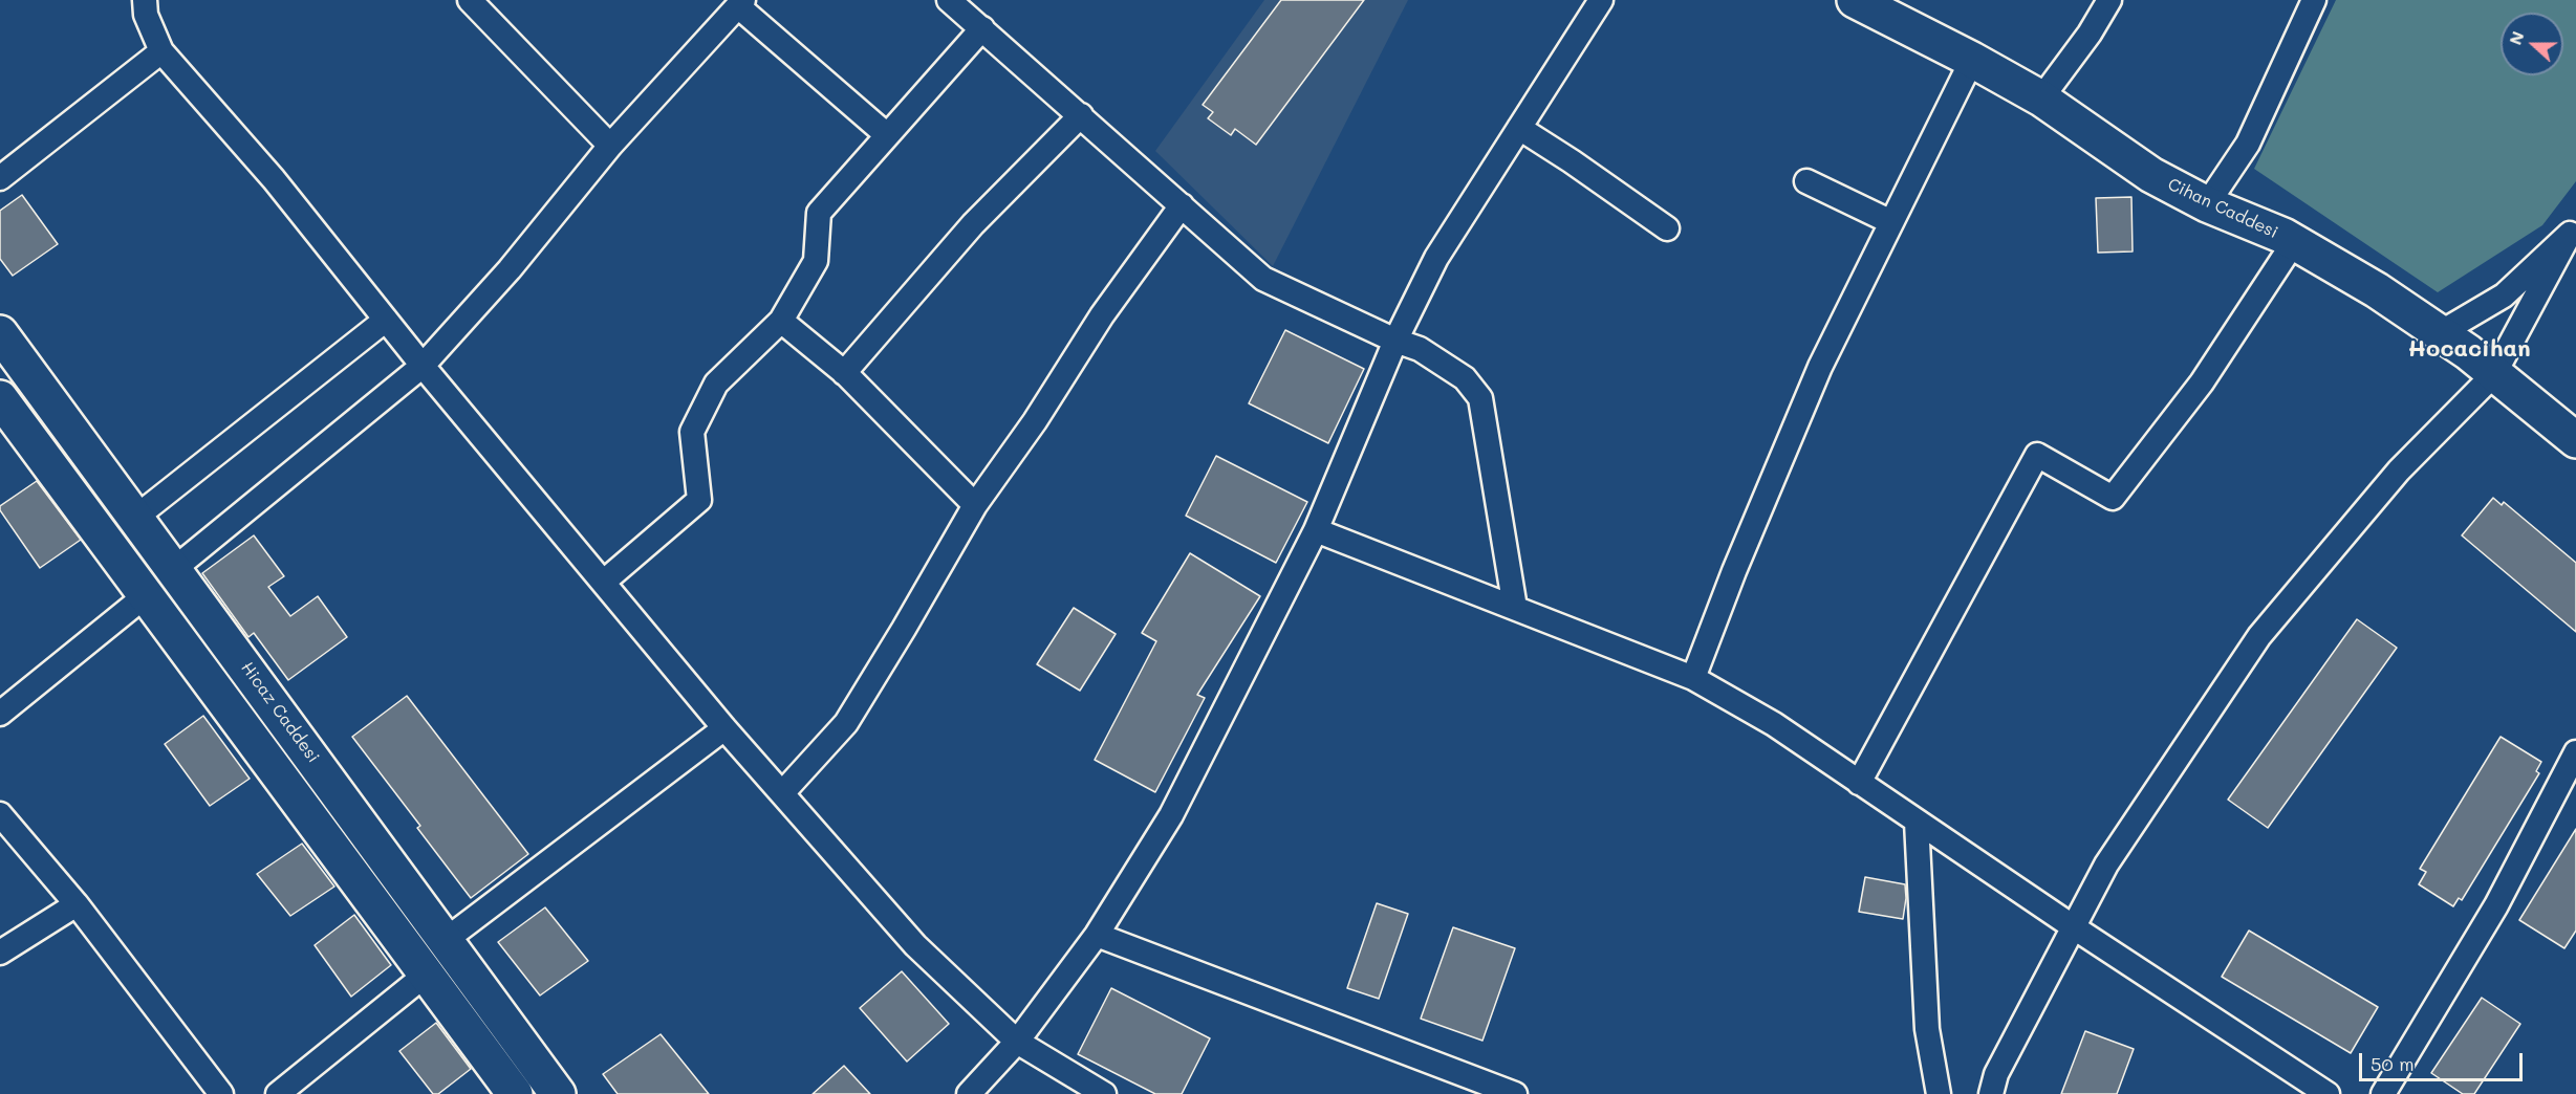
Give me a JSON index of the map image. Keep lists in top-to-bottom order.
{
  "streets": {
    "main road": ["Cihan Caddesi", "Hicaz Caddesi"]
  },
  "districts": ["Hocacihan"],
  "scale_bar": "50 m",
  "north": "left"
}
